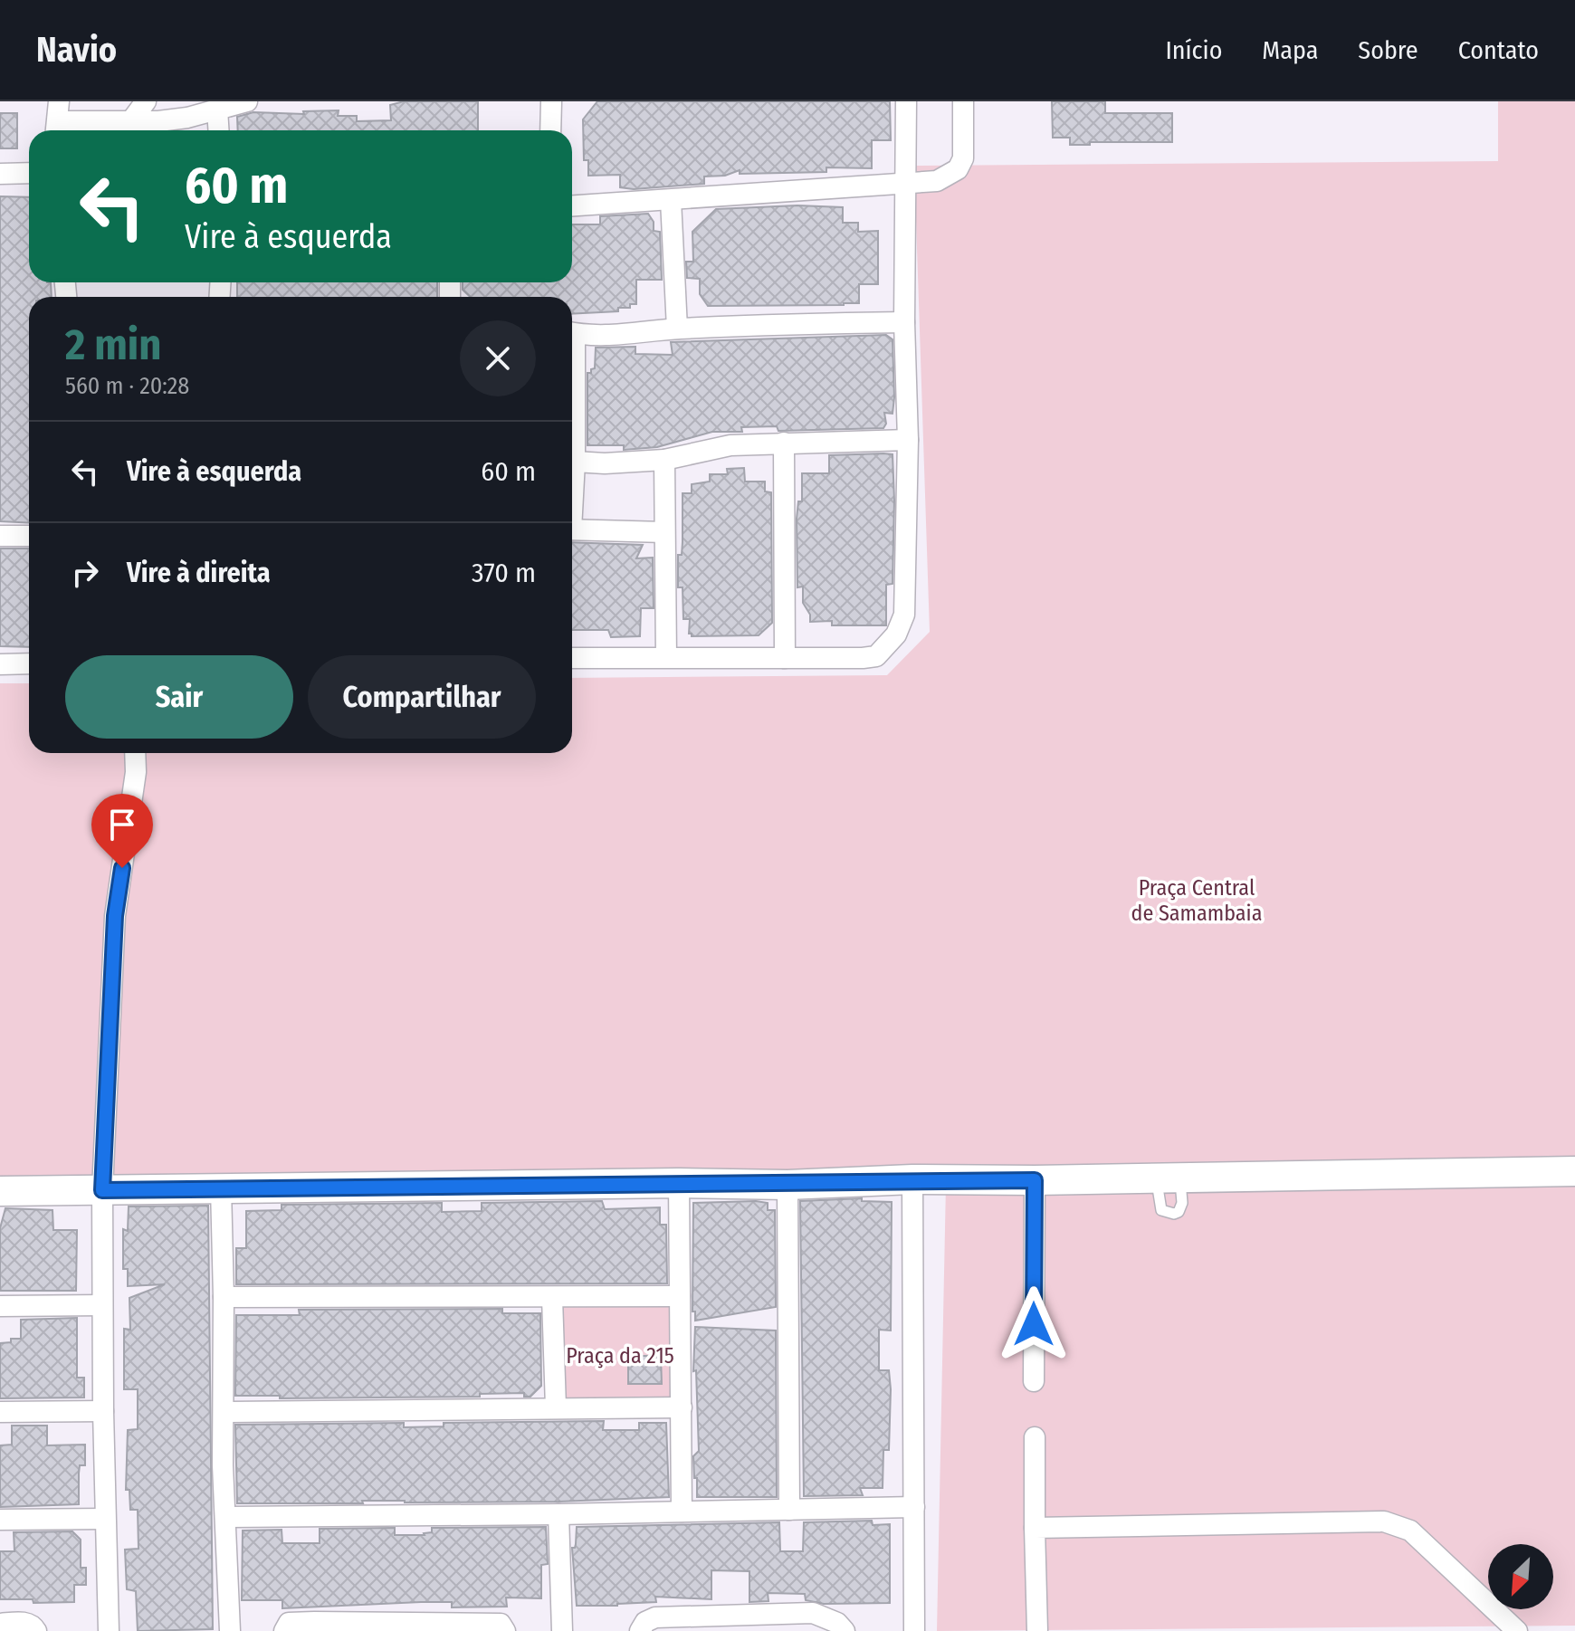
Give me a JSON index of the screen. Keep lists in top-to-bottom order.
{
  "parks": ["Praça Central de Samambaia", "Praça da 215"],
  "north": "bottom left",
  "page": {
    "header": "Navio",
    "nav": [
      "Início",
      "Mapa",
      "Sobre",
      "Contato"
    ],
    "turn": ["60 m", "Vire à esquerda"],
    "heading": ["2 min", "560 m · 20:28"],
    "list": [
      {
        "name": "Vire à esquerda",
        "value": "60 m"
      },
      {
        "name": "Vire à direita",
        "value": "370 m"
      }
    ],
    "buttons": ["Sair", "Compartilhar"]
  }
}
